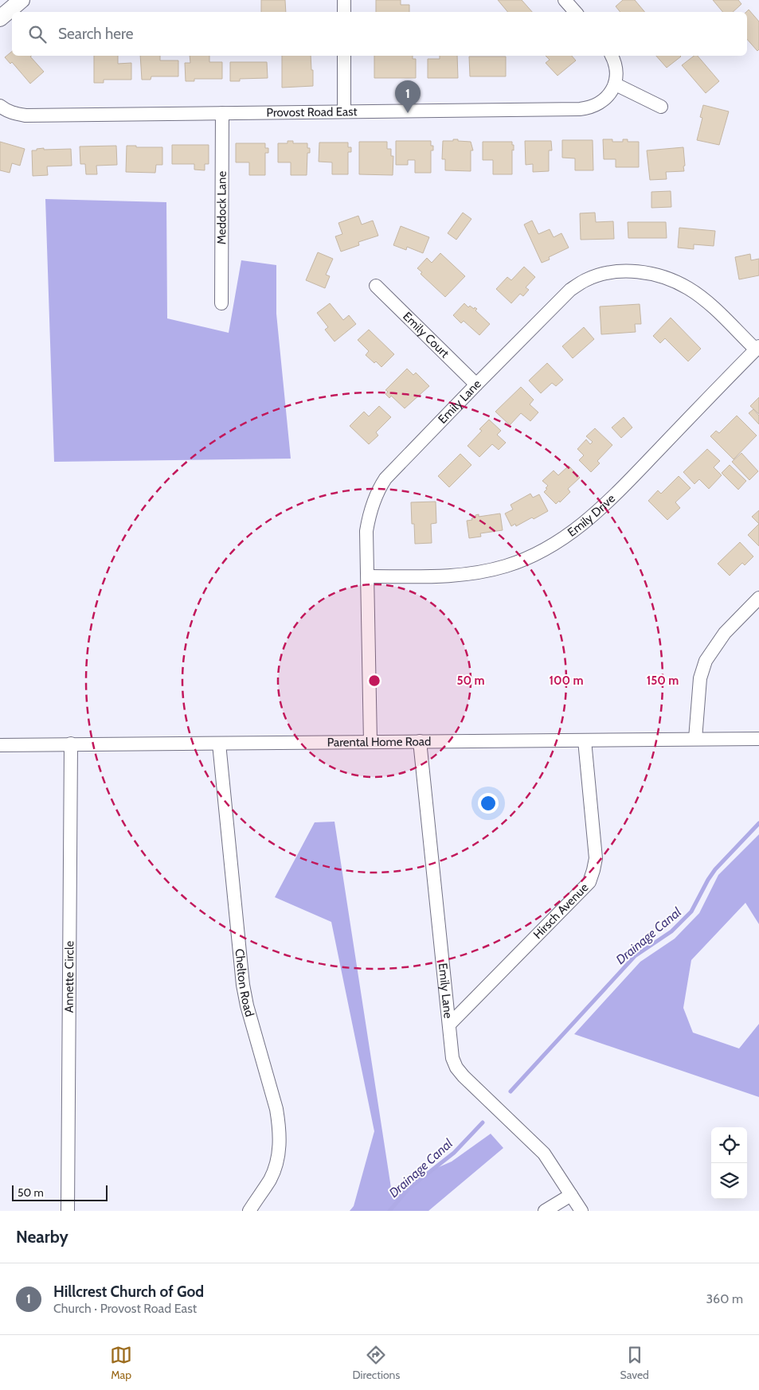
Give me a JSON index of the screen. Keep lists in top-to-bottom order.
{
  "streets": {
    "street": [
      "Provost Road East",
      "Meddock Lane",
      "Emily Court",
      "Emily Lane",
      "Emily Drive",
      "Parental Home Road",
      "Hirsch Avenue",
      "Annette Circle",
      "Chelton Road"
    ]
  },
  "crossings": [
    ["Provost Road East", "Meddock Lane"],
    ["Emily Court", "Emily Lane"],
    ["Emily Lane", "Emily Drive"],
    ["Emily Lane", "Parental Home Road"],
    ["Emily Lane", "Hirsch Avenue"],
    ["Parental Home Road", "Hirsch Avenue"],
    ["Parental Home Road", "Annette Circle"],
    ["Parental Home Road", "Chelton Road"]
  ],
  "water": ["Drainage Canal"],
  "scale_bar": "50 m",
  "page": {
    "search": "Search here",
    "pins": "1",
    "scale": "50 m",
    "heading": "Nearby",
    "list": [
      {
        "mark": "1",
        "name": "Hillcrest Church of God",
        "note": "Church · Provost Road East",
        "value": "360 m"
      }
    ],
    "nav": ["Map", "Directions", "Saved"]
  },
  "rings": ["50 m", "100 m", "150 m"]
}
